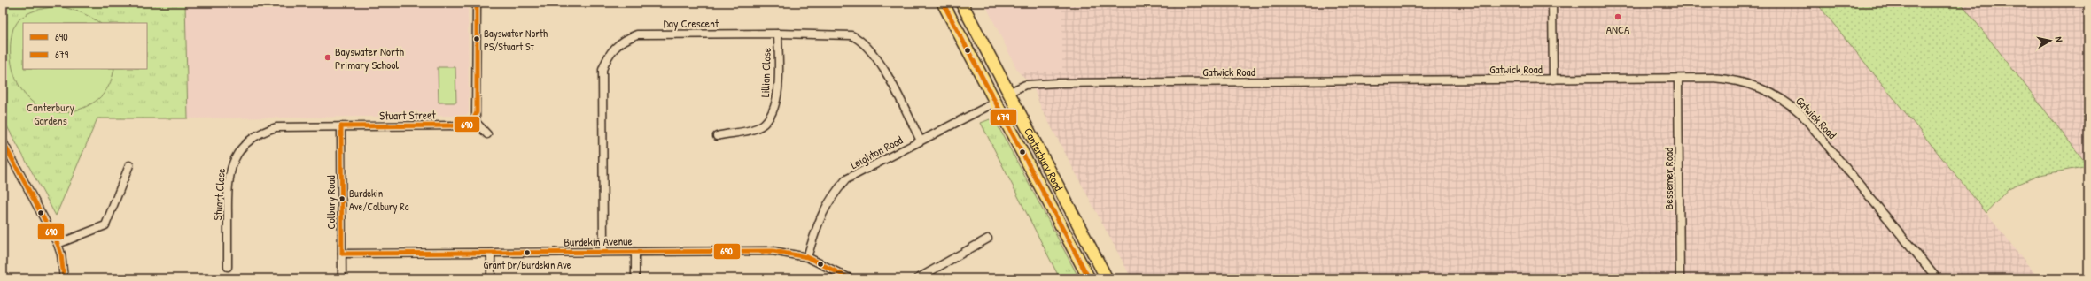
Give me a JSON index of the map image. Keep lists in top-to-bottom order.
{
  "streets": {
    "main road": ["Canterbury Road"],
    "street": [
      "Day Crescent",
      "Gatwick Road",
      "Lillian Close",
      "Stuart Street",
      "Leighton Road",
      "Bessemer Road",
      "Stuart Close",
      "Colbury Road",
      "Burdekin Avenue"
    ]
  },
  "crossings": [
    ["Day Crescent", "Lillian Close"],
    ["Day Crescent", "Leighton Road"],
    ["Day Crescent", "Burdekin Avenue"],
    ["Gatwick Road", "Canterbury Road"],
    ["Gatwick Road", "Bessemer Road"],
    ["Stuart Street", "Stuart Close"],
    ["Stuart Street", "Colbury Road"],
    ["Leighton Road", "Canterbury Road"],
    ["Leighton Road", "Burdekin Avenue"],
    ["Stuart Close", "Colbury Road"],
    ["Colbury Road", "Burdekin Avenue"]
  ],
  "parks": ["Canterbury Gardens"],
  "places": [
    "ANCA",
    "Bayswater North PS/Stuart St",
    "Bayswater North Primary School",
    "Burdekin Ave/Colbury Rd",
    "Grant Dr/Burdekin Ave"
  ],
  "lines": ["transit line 690", "transit line 679"],
  "legend": ["690", "679"],
  "north": "right"
}
